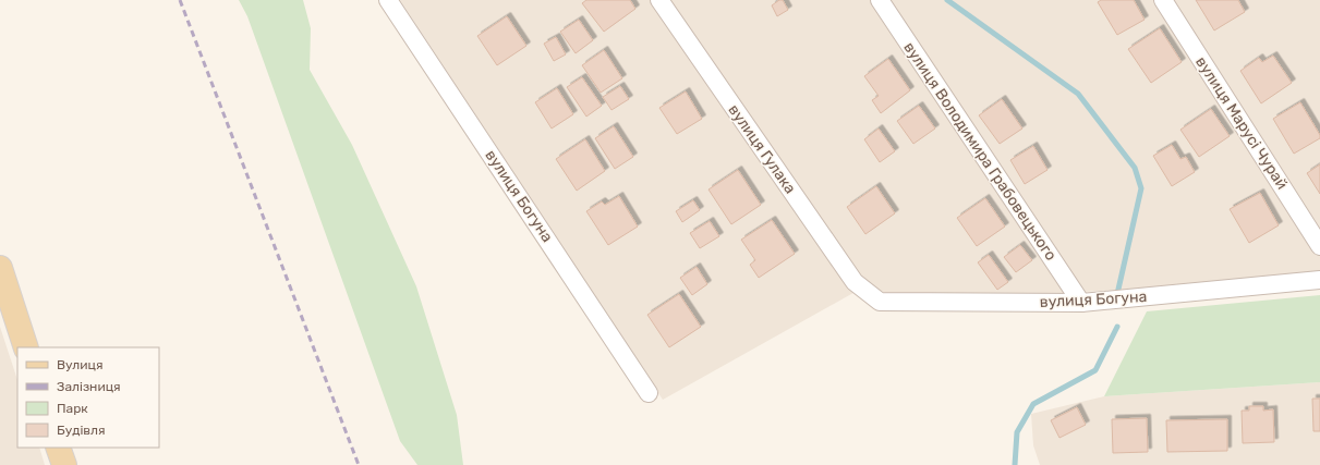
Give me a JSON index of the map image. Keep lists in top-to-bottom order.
{
  "streets": {
    "street": [
      "вулиця Марусі Чурай",
      "вулиця Гулака",
      "вулиця Володимира Грабовецького",
      "вулиця Богуна"
    ]
  },
  "crossings": [
    ["вулиця Гулака", "вулиця Богуна"],
    ["вулиця Володимира Грабовецького", "вулиця Богуна"]
  ],
  "legend": [
    "Вулиця",
    "Залізниця",
    "Парк",
    "Будівля"
  ]
}
